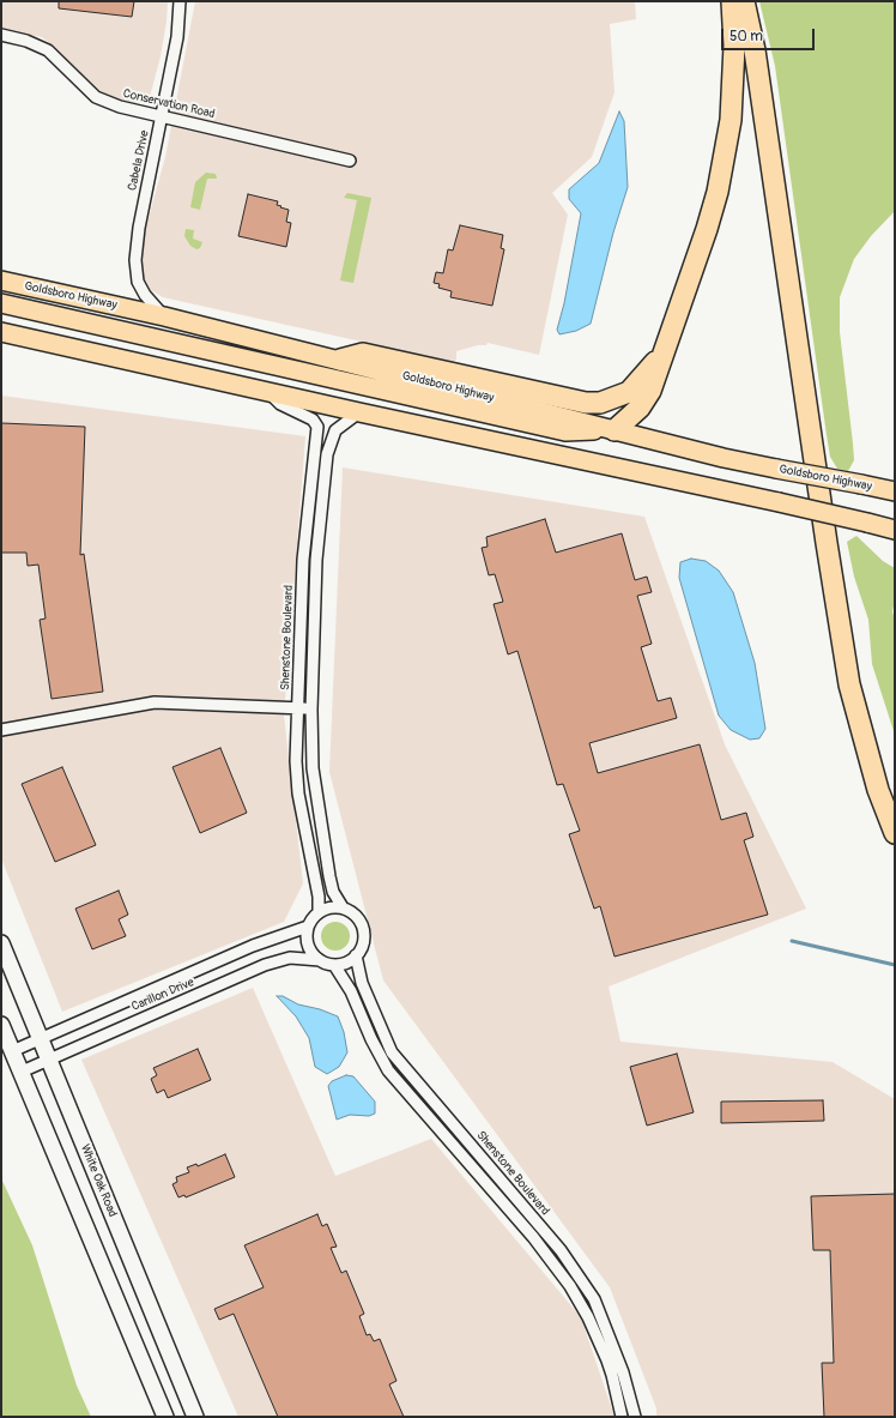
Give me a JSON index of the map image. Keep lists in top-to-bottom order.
{
  "streets": {
    "main road": ["Goldsboro Highway", "White Oak Road"],
    "street": [
      "Conservation Road",
      "Cabela Drive",
      "Shenstone Boulevard",
      "Carillon Drive"
    ]
  },
  "crossings": [
    ["Conservation Road", "Cabela Drive"],
    ["Cabela Drive", "Goldsboro Highway"],
    ["Shenstone Boulevard", "Carillon Drive"],
    ["Carillon Drive", "White Oak Road"]
  ],
  "scale_bar": "50 m"
}
